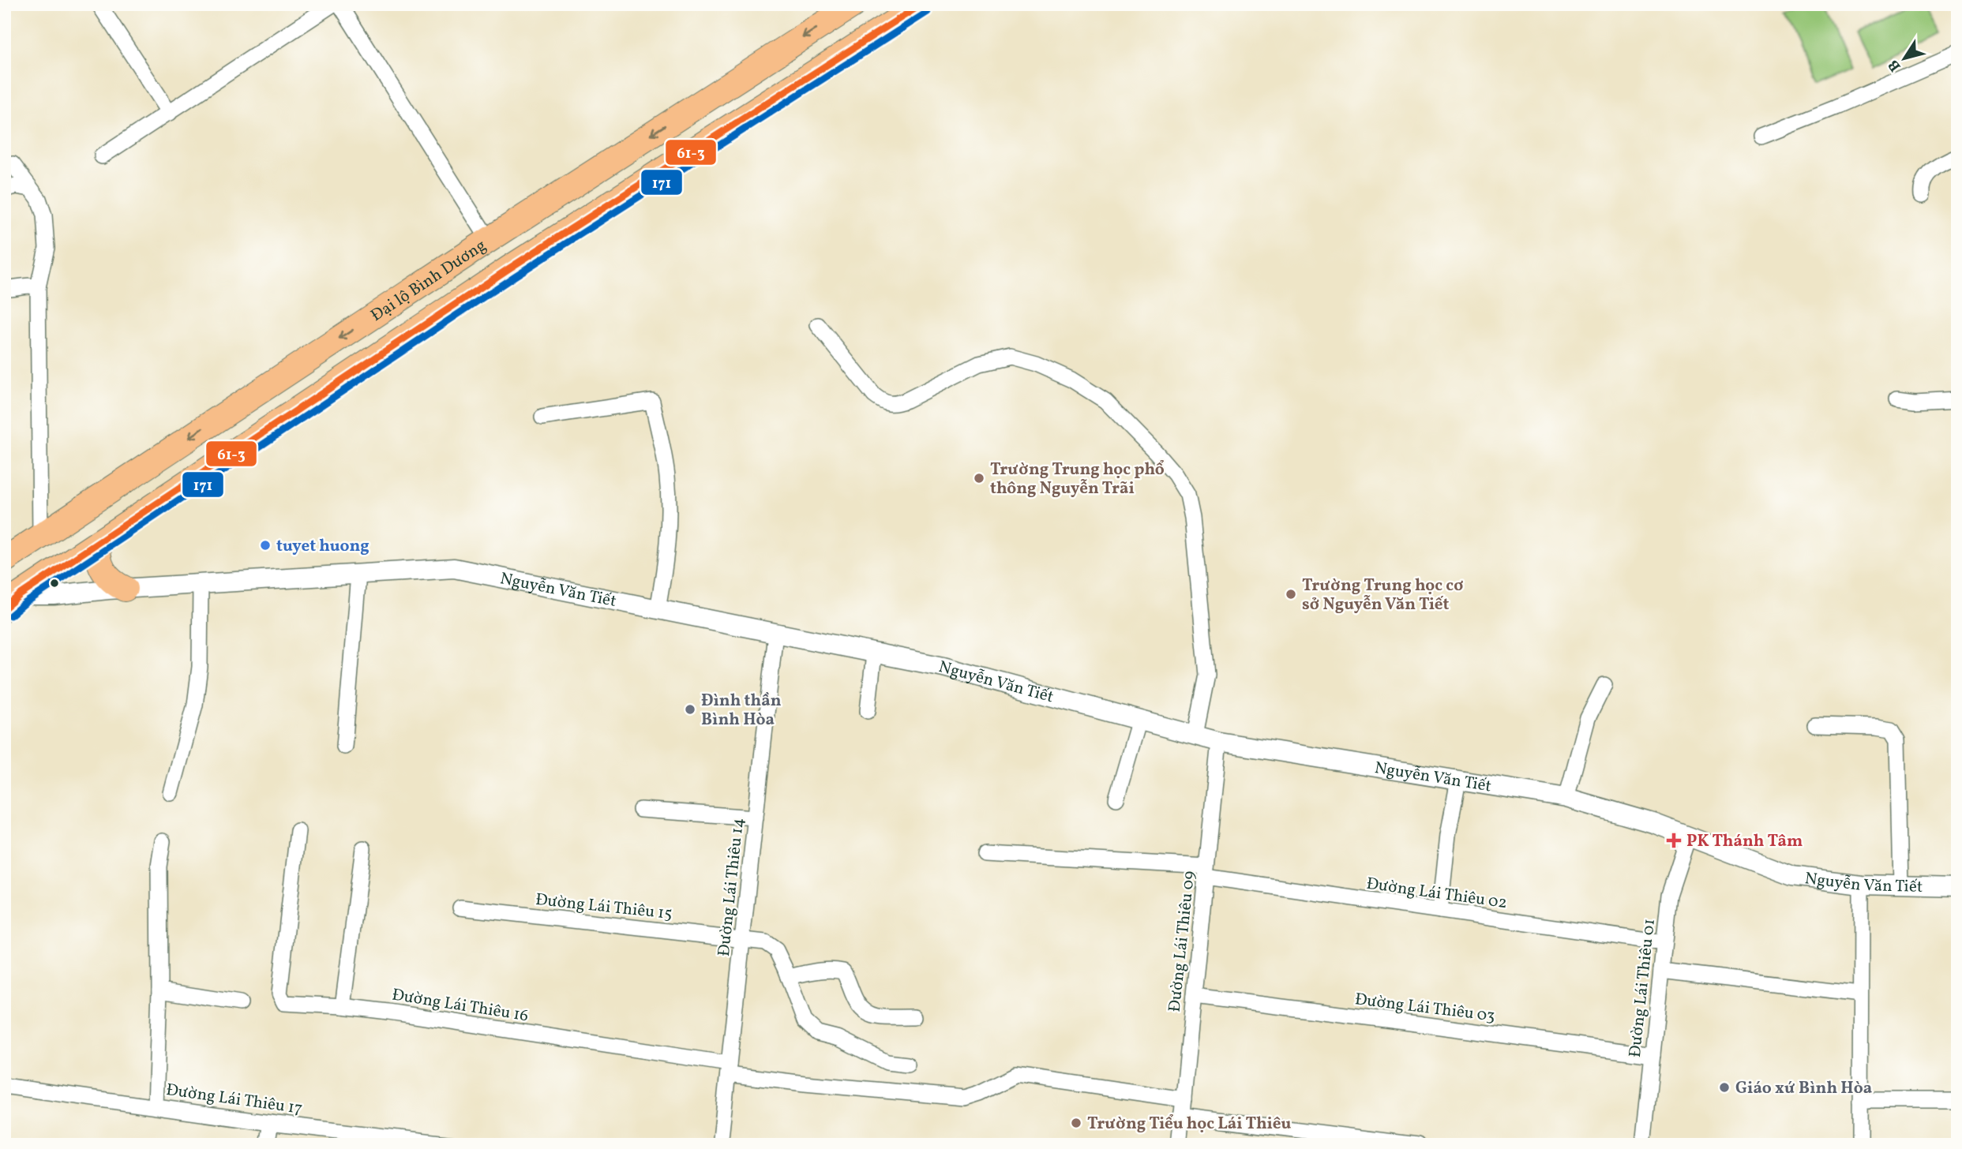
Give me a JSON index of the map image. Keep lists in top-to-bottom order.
{
  "streets": {
    "highway": ["Đại lộ Bình Dương"],
    "street": [
      "Nguyễn Văn Tiết",
      "Đường Lái Thiêu 14",
      "Đường Lái Thiêu 02",
      "Đường Lái Thiêu 15",
      "Đường Lái Thiêu 09",
      "Đường Lái Thiêu 01",
      "Đường Lái Thiêu 16",
      "Đường Lái Thiêu 03",
      "Đường Lái Thiêu 17"
    ]
  },
  "crossings": [
    ["Đại lộ Bình Dương", "Nguyễn Văn Tiết"],
    ["Nguyễn Văn Tiết", "Đường Lái Thiêu 14"],
    ["Nguyễn Văn Tiết", "Đường Lái Thiêu 09"],
    ["Nguyễn Văn Tiết", "Đường Lái Thiêu 01"],
    ["Đường Lái Thiêu 14", "Đường Lái Thiêu 15"],
    ["Đường Lái Thiêu 14", "Đường Lái Thiêu 16"],
    ["Đường Lái Thiêu 02", "Đường Lái Thiêu 09"],
    ["Đường Lái Thiêu 02", "Đường Lái Thiêu 01"],
    ["Đường Lái Thiêu 09", "Đường Lái Thiêu 16"],
    ["Đường Lái Thiêu 09", "Đường Lái Thiêu 03"],
    ["Đường Lái Thiêu 01", "Đường Lái Thiêu 03"]
  ],
  "places": {
    "other": [
      "Trường Trung học phổ thông Nguyễn Trãi",
      "tuyet huong",
      "Trường Trung học cơ sở Nguyễn Văn Tiết",
      "Đình thần Bình Hòa",
      "Giáo xứ Bình Hòa",
      "Trường Tiểu học Lái Thiêu"
    ],
    "health": ["PK Thánh Tâm"]
  },
  "lines": ["transit line 61-3", "transit line 171"],
  "north": "bottom left"
}
